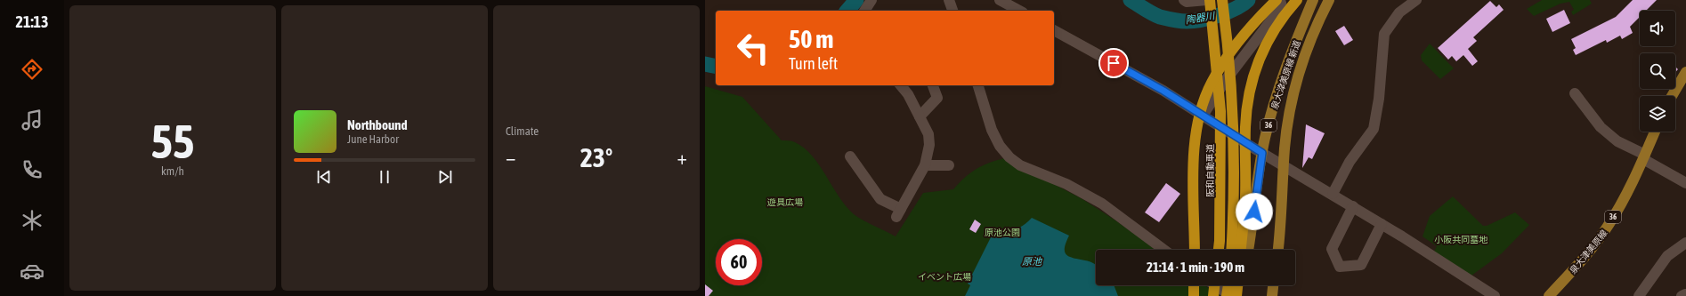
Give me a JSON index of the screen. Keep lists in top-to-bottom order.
{
  "streets": {
    "highway": ["阪和自動車道"],
    "main road": ["泉大津美原線 新道", "36", "泉大津美原線"]
  },
  "water": ["陶器川", "原池"],
  "parks": [
    "遊具広場",
    "原池公園",
    "小阪共同墓地",
    "イベント広場"
  ],
  "page": {
    "tabs": "21:13",
    "tile": [
      ["55", "km/h"],
      "Climate"
    ],
    "turn": ["50 m", "Turn left"],
    "song": ["Northbound", "June Harbor"],
    "heat": ["−", "23°", "+"],
    "limit": "60",
    "trip": "21:14 · 1 min · 190 m"
  }
}
